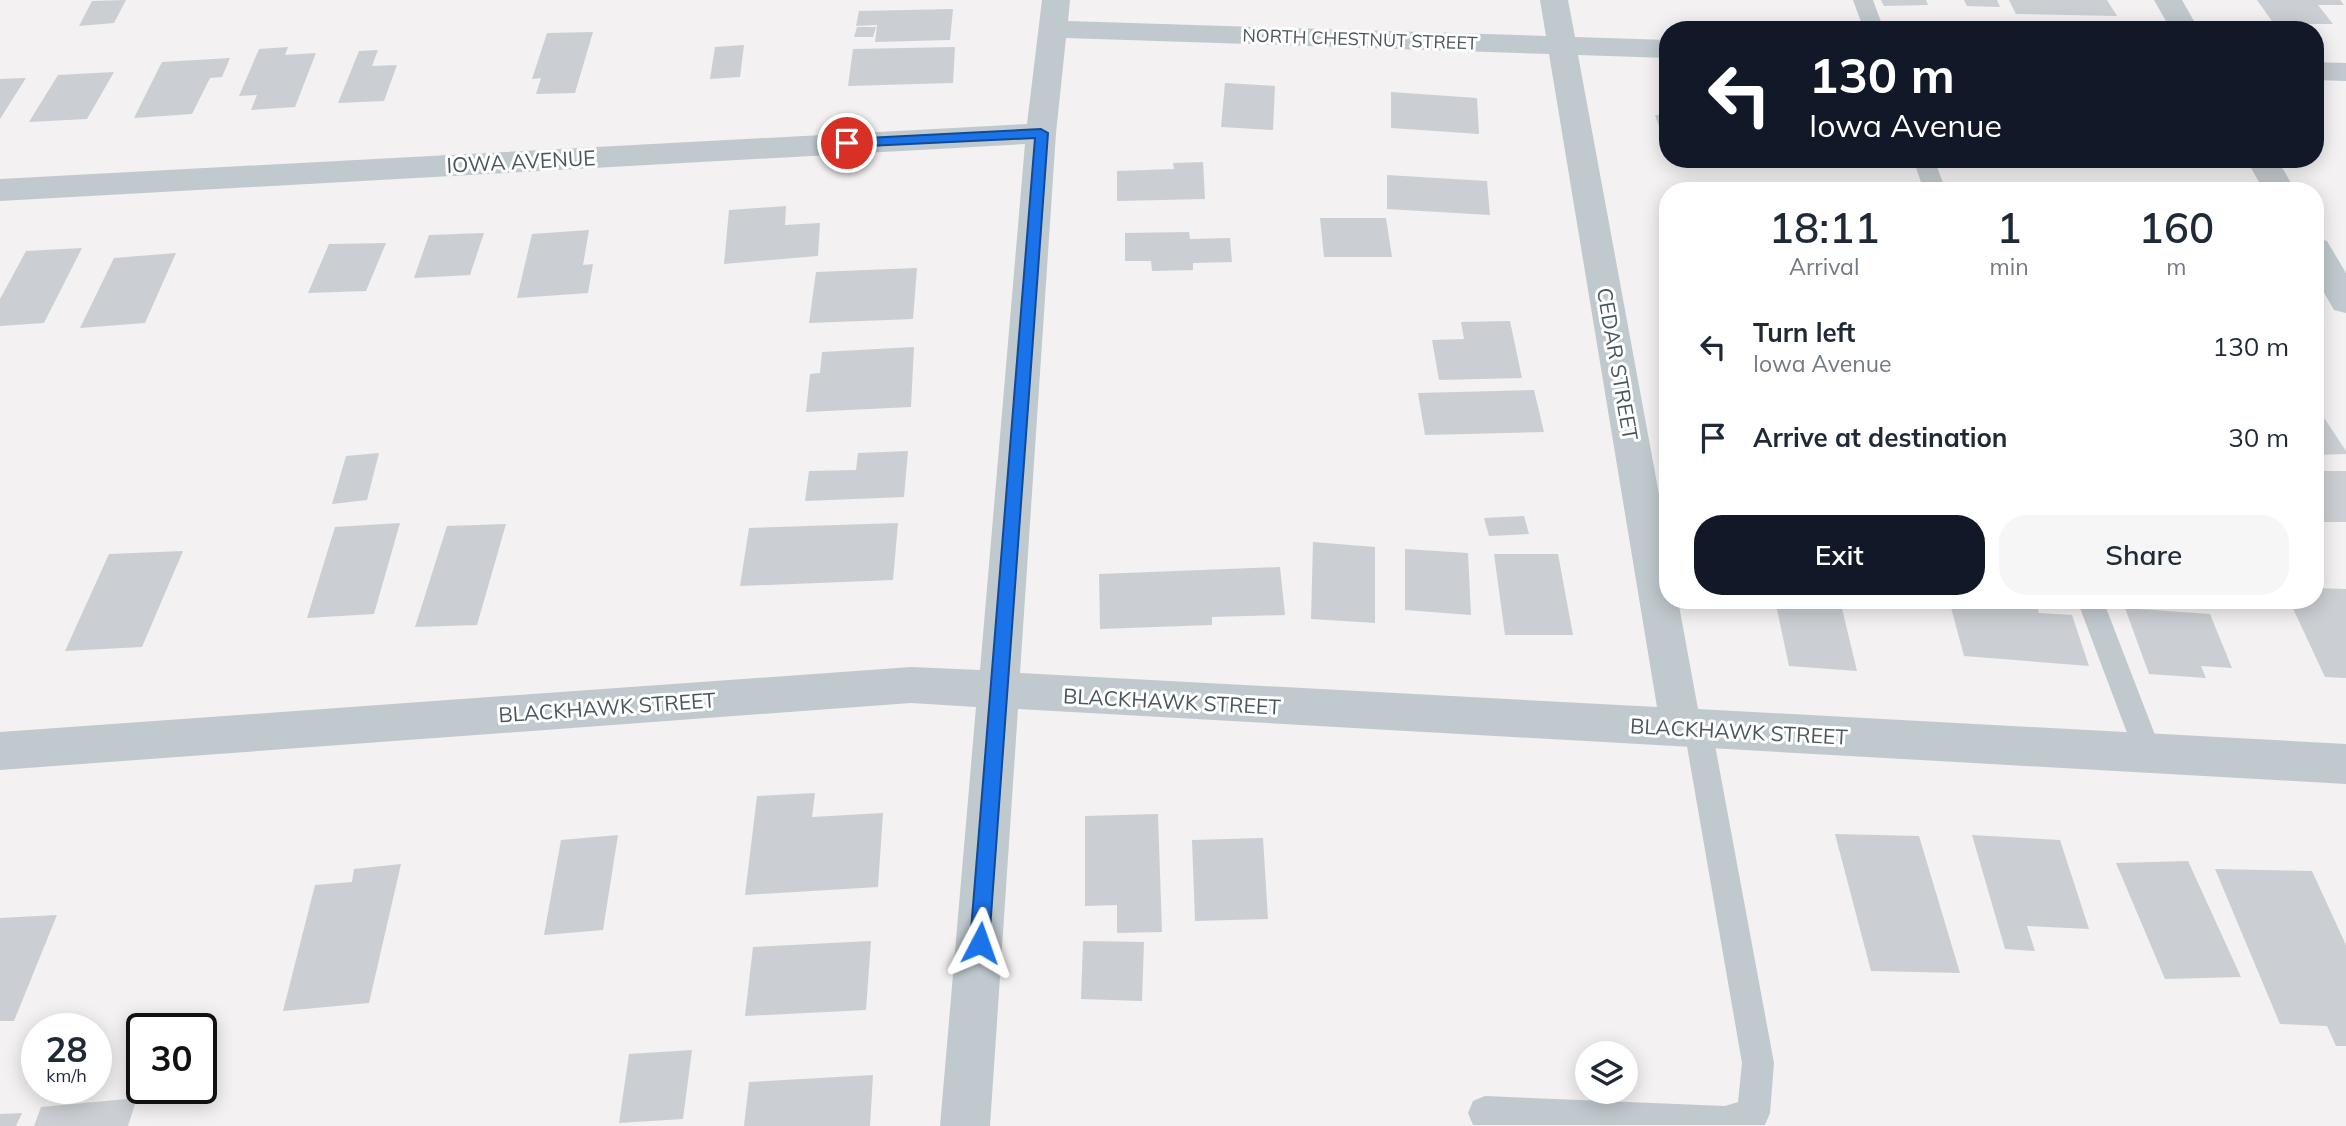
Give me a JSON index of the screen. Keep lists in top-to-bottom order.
{
  "streets": {
    "street": [
      "NORTH CHESTNUT STREET",
      "IOWA AVENUE",
      "CEDAR STREET",
      "BLACKHAWK STREET"
    ]
  },
  "crossings": [
    ["NORTH CHESTNUT STREET", "CEDAR STREET"],
    ["CEDAR STREET", "BLACKHAWK STREET"]
  ],
  "page": {
    "turn": ["130 m", "Iowa Avenue"],
    "eta": [
      "18:11",
      "Arrival",
      "1",
      "min",
      "160",
      "m"
    ],
    "list": [
      {
        "name": "Turn left",
        "note": "Iowa Avenue",
        "value": "130 m"
      },
      {
        "name": "Arrive at destination",
        "value": "30 m"
      }
    ],
    "buttons": ["Exit", "Share"],
    "speed": "28 km/h",
    "limit": "30"
  }
}
